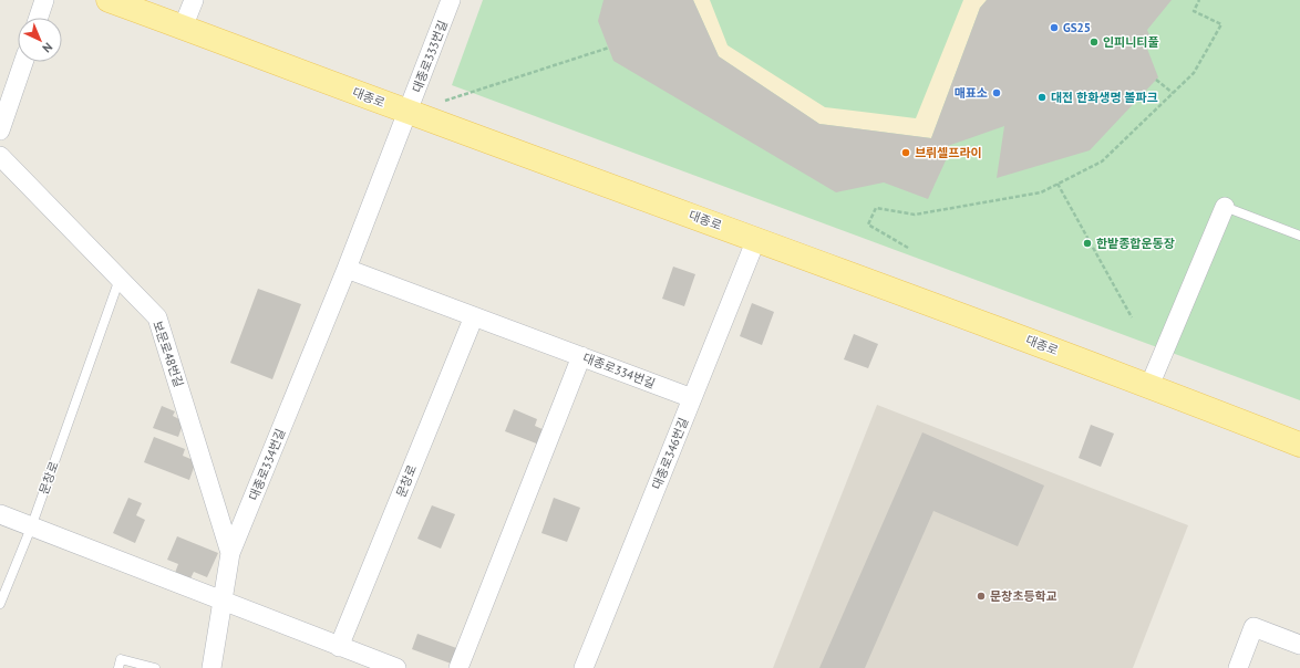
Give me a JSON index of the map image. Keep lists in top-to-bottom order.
{
  "streets": {
    "main road": ["대종로"],
    "street": [
      "대종로333번길",
      "보문로48번길",
      "대종로334번길",
      "대종로346번길",
      "문창로"
    ]
  },
  "crossings": [
    ["대종로333번길", "대종로"],
    ["대종로333번길", "대종로334번길"],
    ["대종로", "대종로334번길"],
    ["대종로", "대종로346번길"],
    ["보문로48번길", "대종로334번길"],
    ["보문로48번길", "문창로"],
    ["대종로334번길", "대종로346번길"],
    ["대종로334번길", "문창로"]
  ],
  "places": [
    "GS25",
    "인피니티풀",
    "매표소",
    "대전 한화생명 볼파크",
    "브뤼셀프라이",
    "한밭종합운동장",
    "문창초등학교"
  ],
  "north": "bottom right"
}
